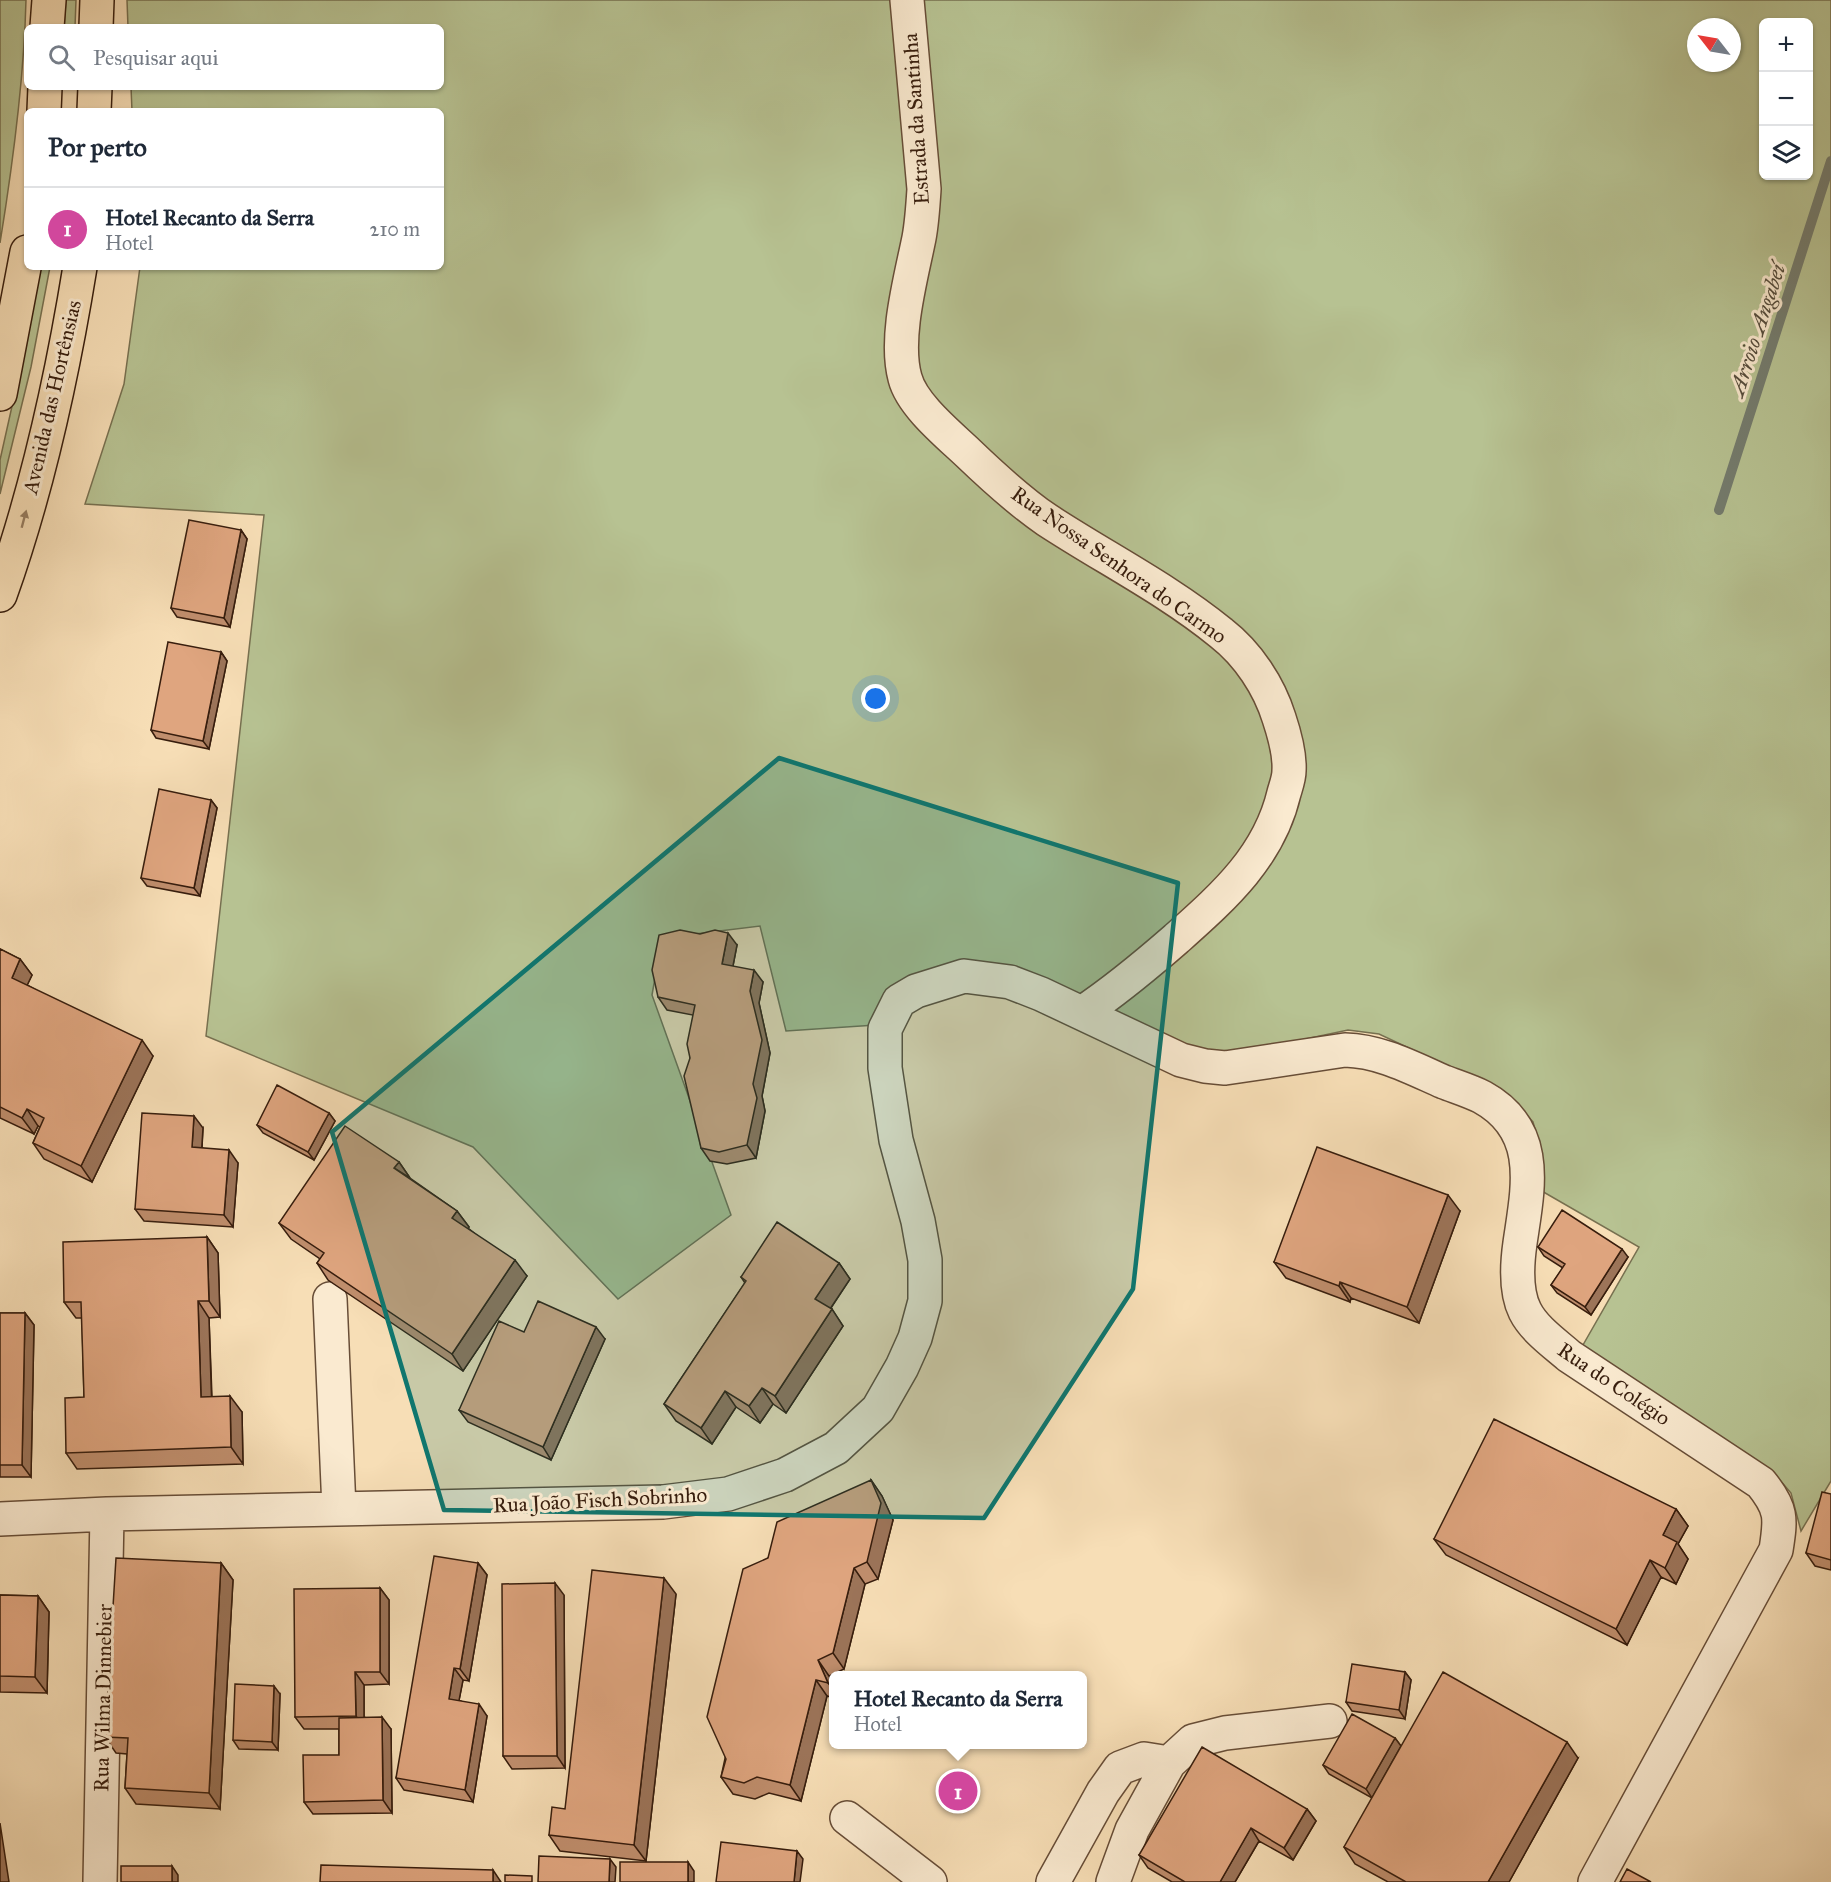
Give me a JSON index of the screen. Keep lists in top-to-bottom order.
{
  "streets": {
    "main road": ["Avenida das Hortênsias"],
    "street": [
      "Estrada da Santinha",
      "Rua Nossa Senhora do Carmo",
      "Rua do Colégio",
      "Rua João Fisch Sobrinho",
      "Rua Wilma Dinnebier"
    ]
  },
  "crossings": [
    ["Estrada da Santinha", "Rua Nossa Senhora do Carmo"],
    ["Rua Nossa Senhora do Carmo", "Rua do Colégio"],
    ["Rua Nossa Senhora do Carmo", "Rua João Fisch Sobrinho"],
    ["Rua do Colégio", "Rua João Fisch Sobrinho"],
    ["Rua João Fisch Sobrinho", "Rua Wilma Dinnebier"]
  ],
  "water": ["Arroio Angabeí"],
  "north": "top left",
  "page": {
    "map_buttons": ["+", "−"],
    "search": "Pesquisar aqui",
    "heading": "Por perto",
    "list": [
      {
        "mark": "1",
        "name": "Hotel Recanto da Serra",
        "note": "Hotel",
        "value": "210 m"
      }
    ],
    "popup": ["Hotel Recanto da Serra", "Hotel"],
    "pins": "1"
  }
}
